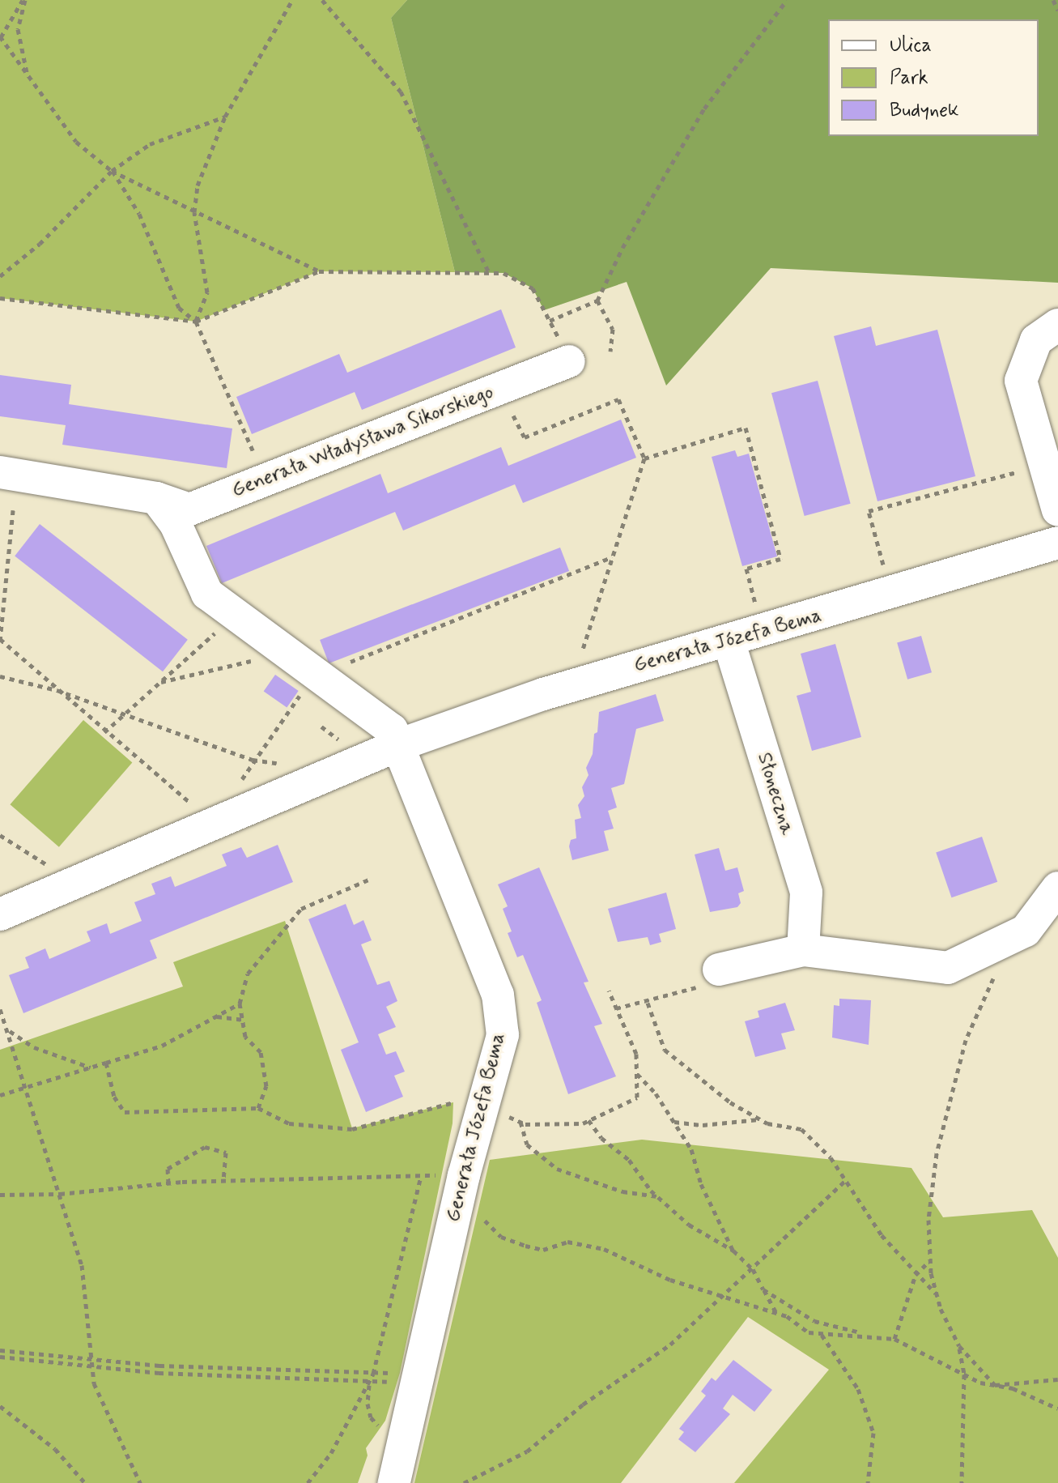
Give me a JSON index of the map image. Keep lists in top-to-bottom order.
{
  "streets": {
    "street": ["Generała Władysława Sikorskiego", "Generała Józefa Bema", "Słoneczna"]
  },
  "crossings": [
    ["Generała Józefa Bema", "Słoneczna"]
  ],
  "legend": ["Ulica", "Park", "Budynek"]
}
